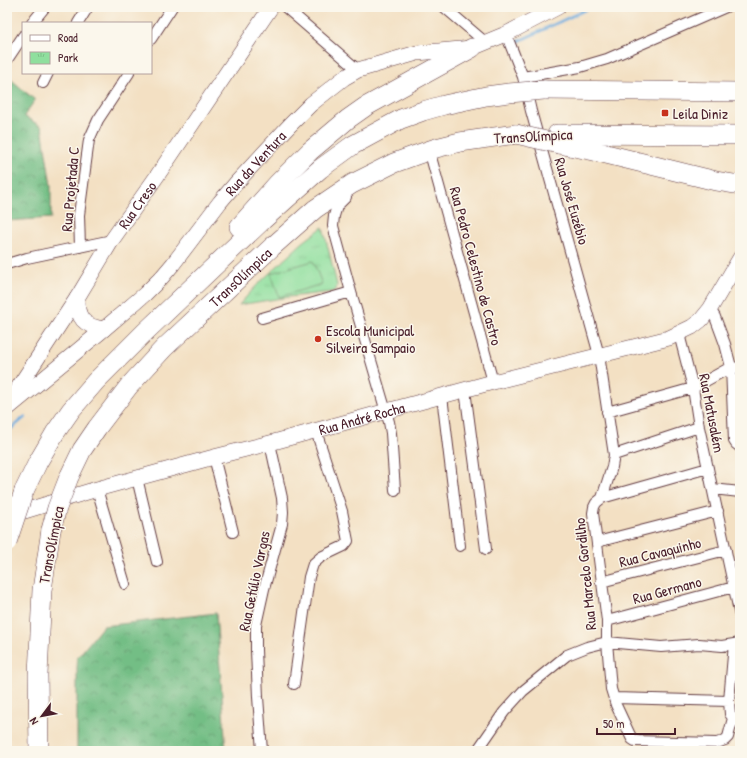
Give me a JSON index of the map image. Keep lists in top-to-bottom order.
{
  "streets": {
    "highway": ["TransOlímpica"],
    "street": [
      "Rua da Ventura",
      "Rua Projetada C",
      "Rua José Euzébio",
      "Rua Creso",
      "Rua Pedro Celestino de Castro",
      "Rua Matusalém",
      "Rua André Rocha",
      "Rua Cavaquinho",
      "Rua Marcelo Gordilho",
      "Rua Getúlio Vargas",
      "Rua Germano"
    ]
  },
  "crossings": [
    ["Rua da Ventura", "Rua José Euzébio"],
    ["Rua José Euzébio", "Rua André Rocha"],
    ["Rua José Euzébio", "Rua Marcelo Gordilho"],
    ["Rua Pedro Celestino de Castro", "Rua André Rocha"],
    ["Rua Matusalém", "Rua André Rocha"],
    ["Rua Matusalém", "Rua Cavaquinho"],
    ["Rua Matusalém", "Rua Germano"],
    ["Rua André Rocha", "Rua Marcelo Gordilho"],
    ["Rua André Rocha", "Rua Getúlio Vargas"],
    ["Rua Cavaquinho", "Rua Marcelo Gordilho"],
    ["Rua Marcelo Gordilho", "Rua Germano"]
  ],
  "places": {
    "transit": ["Leila Diniz"],
    "other": ["Escola Municipal Silveira Sampaio"]
  },
  "legend": ["Road", "Park"],
  "scale_bar": "50 m",
  "north": "bottom left"
}
